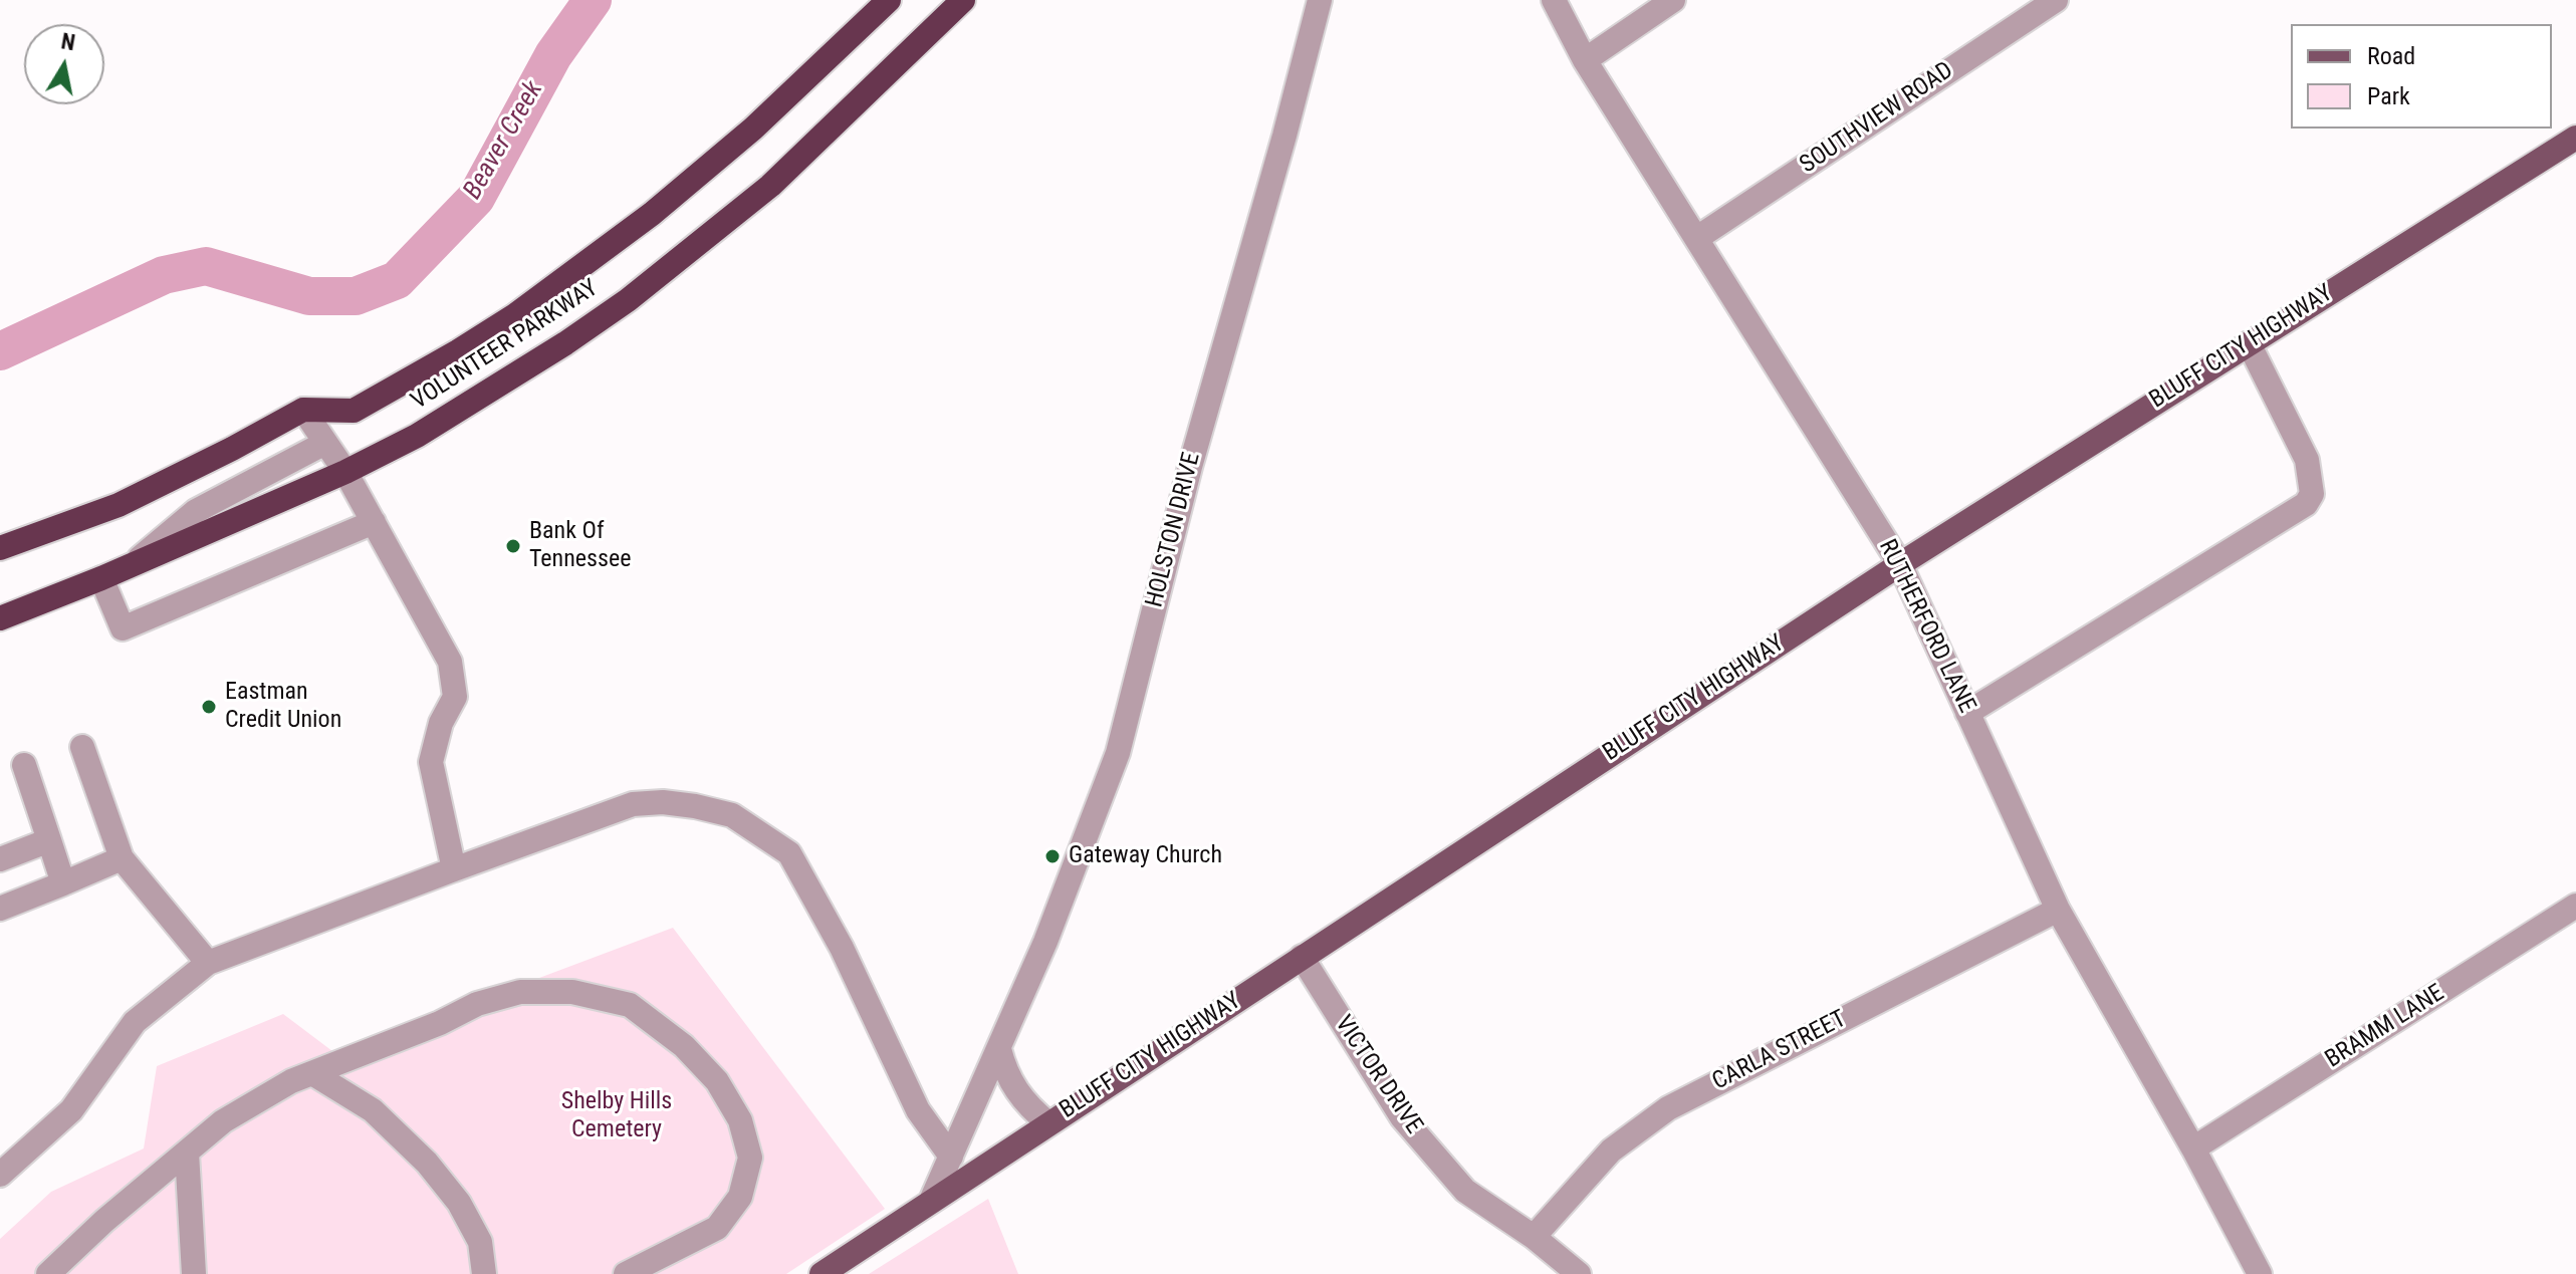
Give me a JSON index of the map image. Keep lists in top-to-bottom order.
{
  "streets": {
    "highway": ["VOLUNTEER PARKWAY"],
    "main road": ["BLUFF CITY HIGHWAY"],
    "street": [
      "SOUTHVIEW ROAD",
      "HOLSTON DRIVE",
      "RUTHERFORD LANE",
      "BRAMM LANE",
      "CARLA STREET",
      "VICTOR DRIVE"
    ]
  },
  "crossings": [
    ["SOUTHVIEW ROAD", "RUTHERFORD LANE"],
    ["BLUFF CITY HIGHWAY", "HOLSTON DRIVE"],
    ["BLUFF CITY HIGHWAY", "RUTHERFORD LANE"],
    ["BLUFF CITY HIGHWAY", "VICTOR DRIVE"],
    ["RUTHERFORD LANE", "BRAMM LANE"],
    ["RUTHERFORD LANE", "CARLA STREET"],
    ["CARLA STREET", "VICTOR DRIVE"]
  ],
  "water": ["Beaver Creek"],
  "parks": ["Shelby Hills Cemetery"],
  "places": ["Bank Of Tennessee", "Eastman Credit Union", "Gateway Church"],
  "legend": ["Road", "Park"],
  "north": "top"
}
